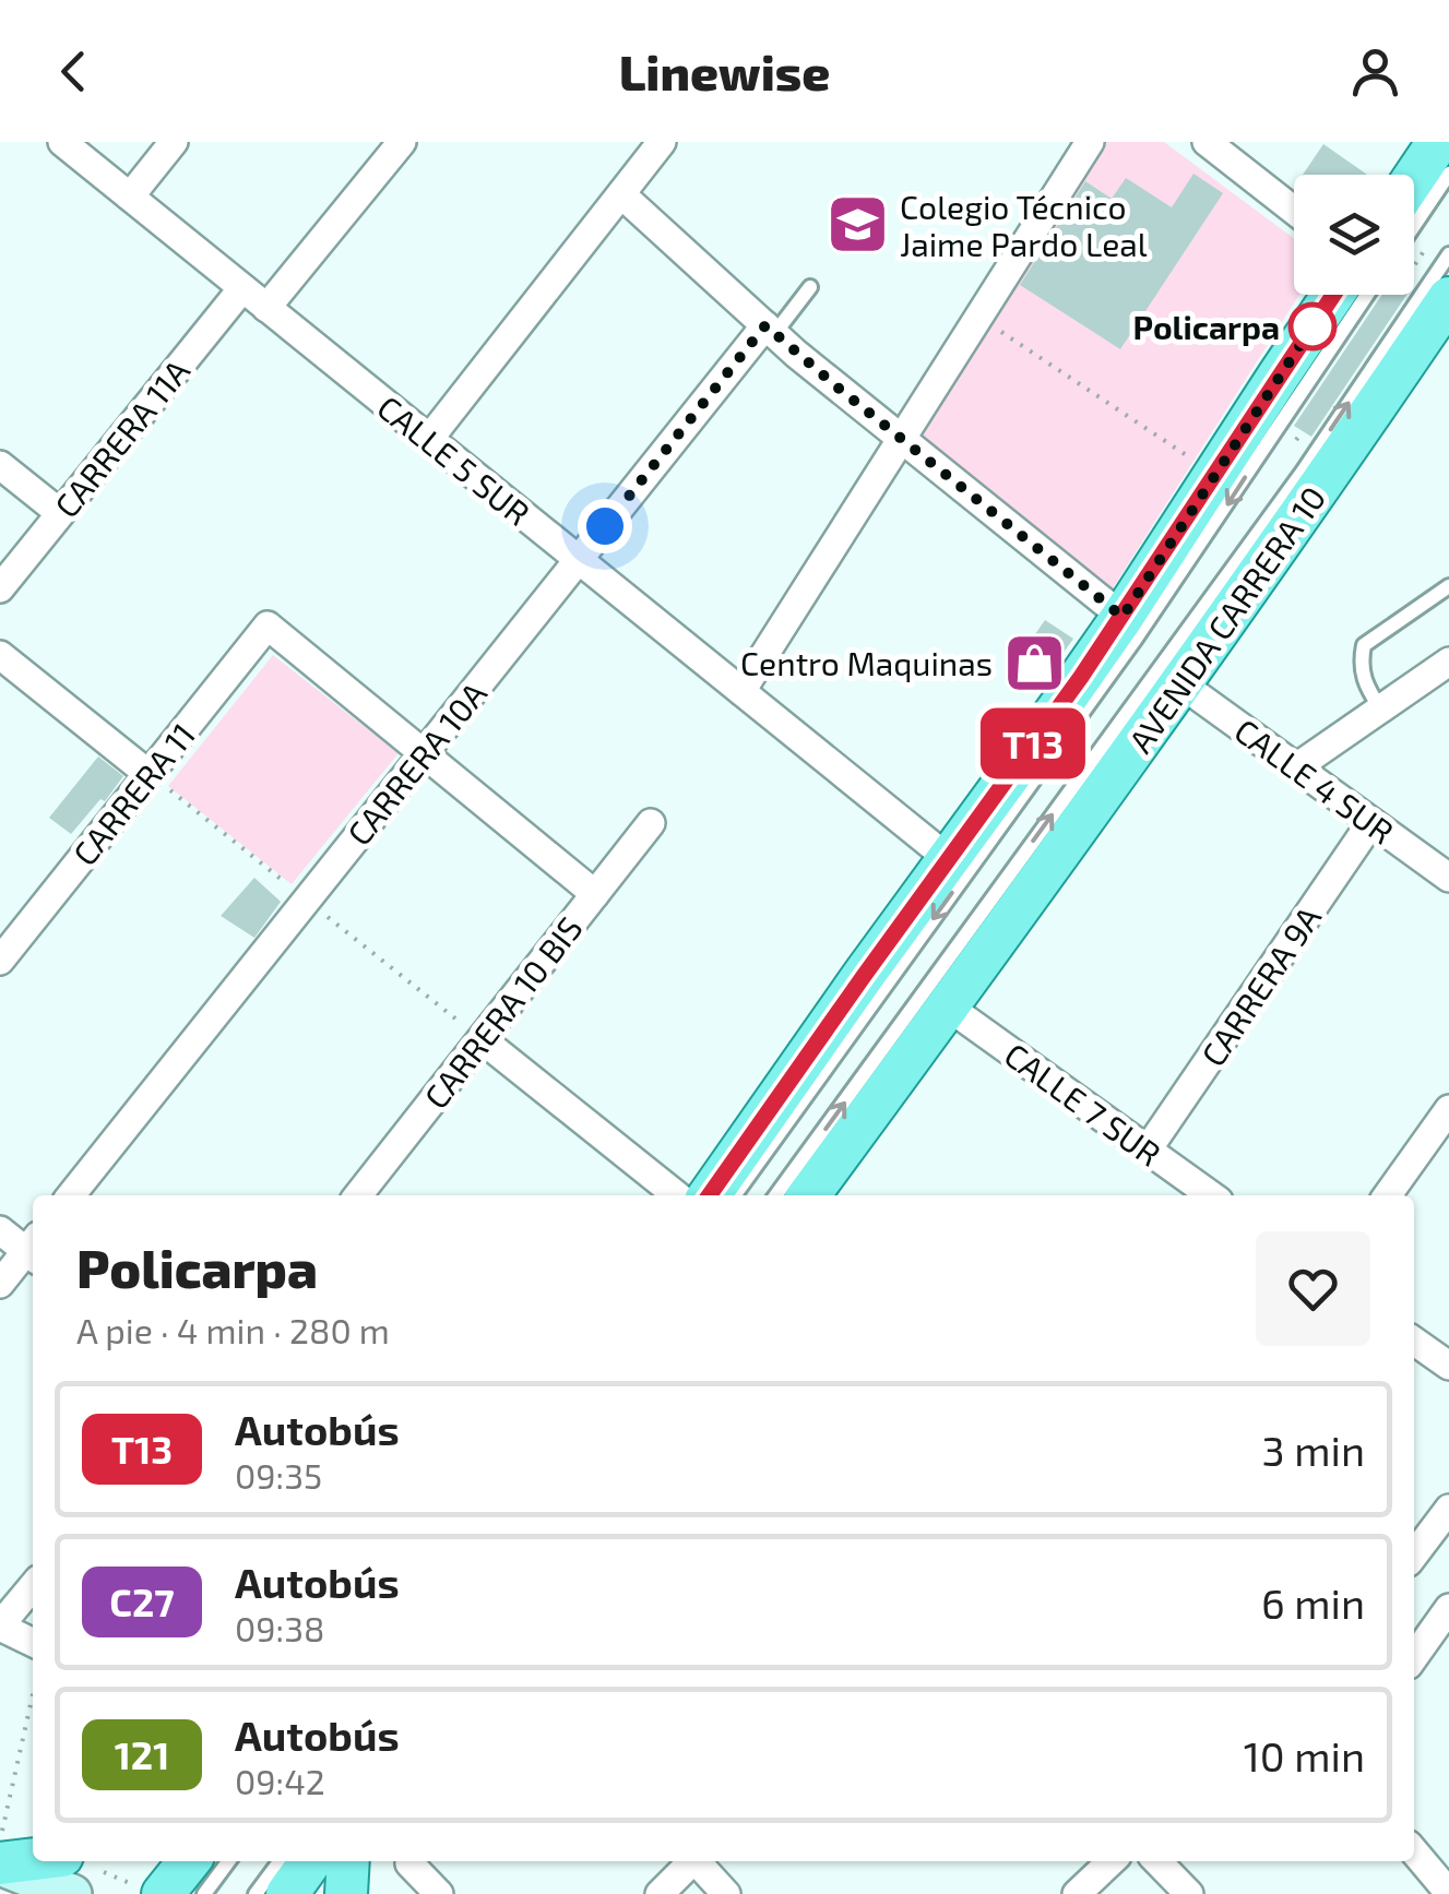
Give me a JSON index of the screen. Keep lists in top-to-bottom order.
{
  "streets": {
    "main road": ["AVENIDA CARRERA 10"],
    "street": [
      "CARRERA 11A",
      "CALLE 5 SUR",
      "CARRERA 10A",
      "CALLE 4 SUR",
      "CARRERA 11",
      "CARRERA 9A",
      "CARRERA 10 BIS",
      "CALLE 7 SUR"
    ]
  },
  "crossings": [
    ["CARRERA 11A", "CALLE 5 SUR"],
    ["CALLE 5 SUR", "CARRERA 10A"],
    ["AVENIDA CARRERA 10", "CALLE 4 SUR"],
    ["AVENIDA CARRERA 10", "CALLE 7 SUR"],
    ["CARRERA 10A", "CARRERA 11"],
    ["CALLE 4 SUR", "CARRERA 9A"],
    ["CARRERA 9A", "CALLE 7 SUR"]
  ],
  "places": {
    "school or university": ["Colegio Técnico Jaime Pardo Leal"],
    "other": ["Policarpa"],
    "shop": ["Centro Maquinas"]
  },
  "lines": ["bus line T13"],
  "page": {
    "header": "Linewise",
    "on_map": "T13",
    "heading": ["Policarpa", "A pie · 4 min · 280 m"],
    "list": [
      {
        "mark": "T13",
        "name": "Autobús",
        "note": "09:35",
        "value": "3 min"
      },
      {
        "mark": "C27",
        "name": "Autobús",
        "note": "09:38",
        "value": "6 min"
      },
      {
        "mark": "121",
        "name": "Autobús",
        "note": "09:42",
        "value": "10 min"
      }
    ]
  }
}
